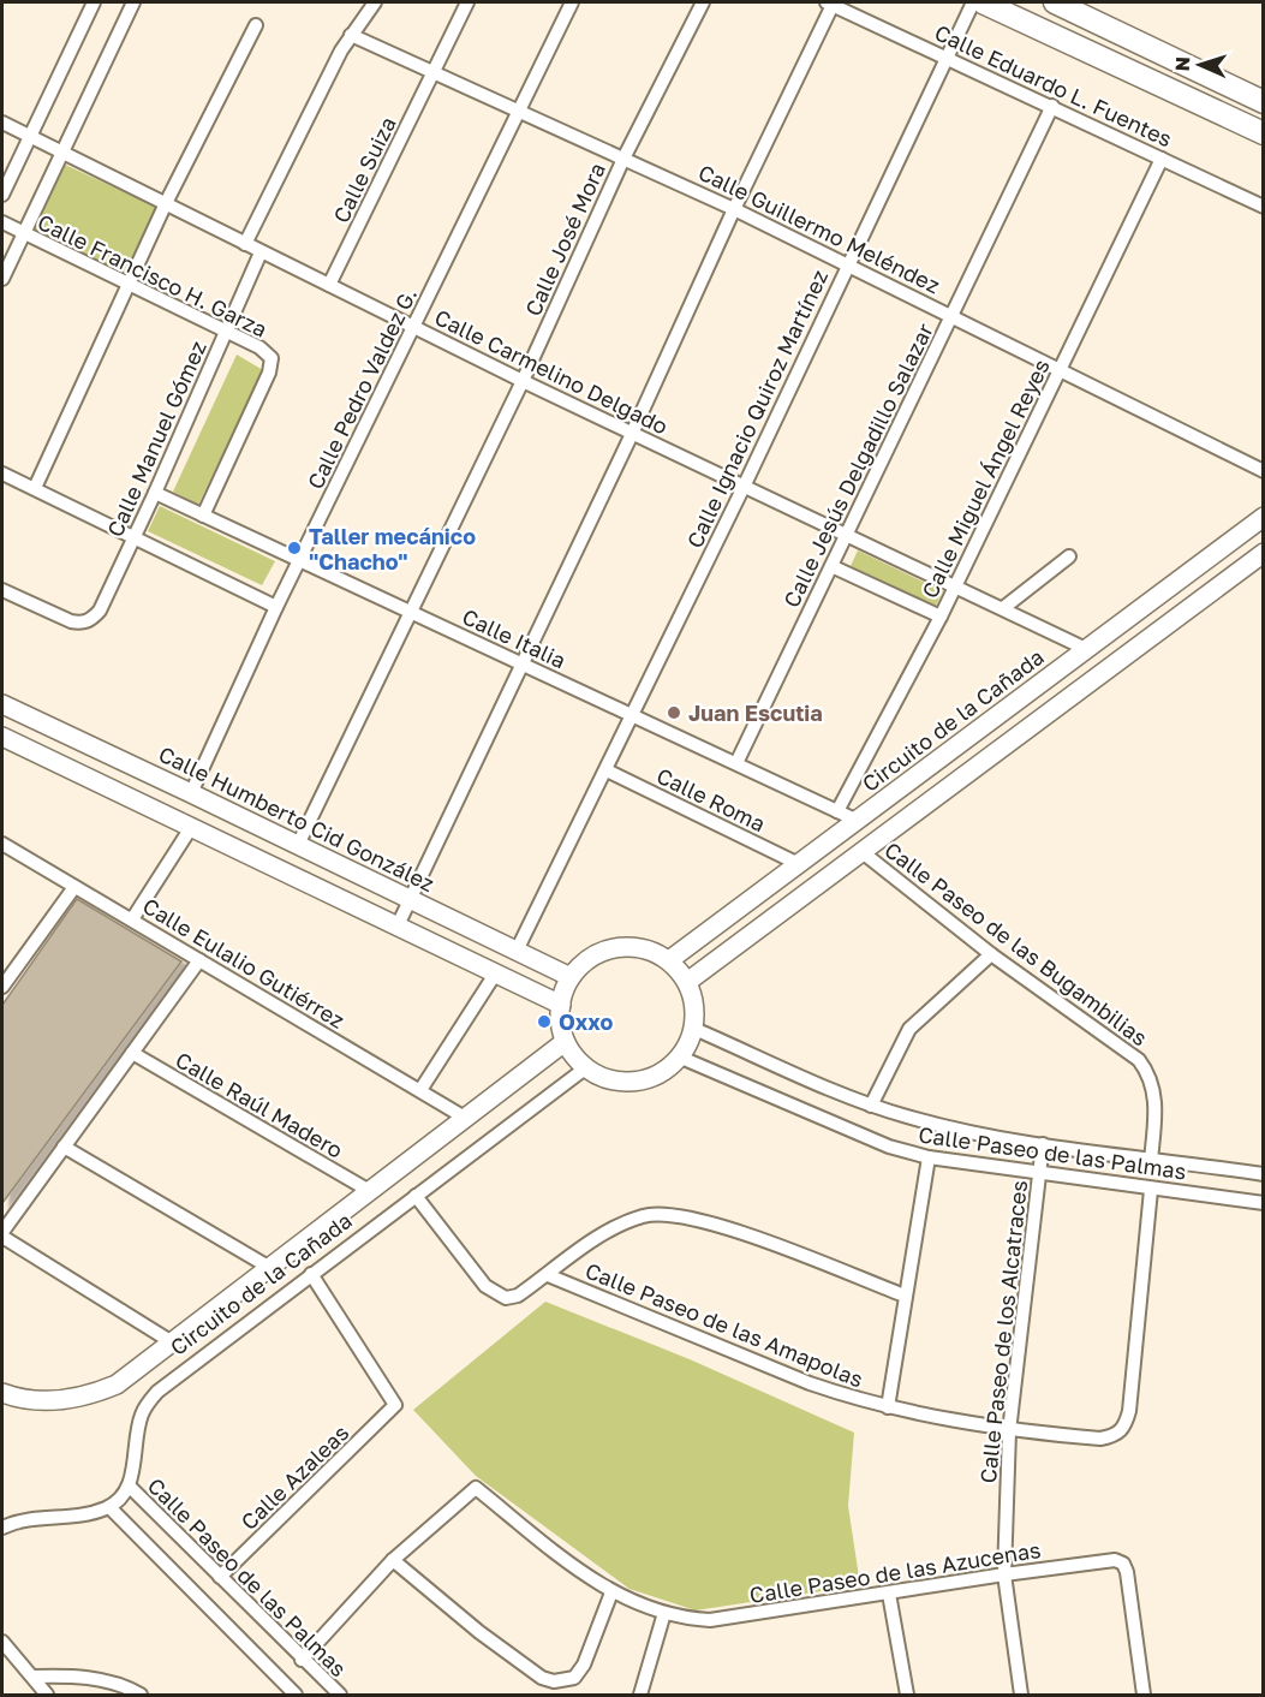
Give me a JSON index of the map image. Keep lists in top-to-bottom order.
{
  "streets": {
    "street": [
      "Calle Eduardo L. Fuentes",
      "Calle Suiza",
      "Calle Guillermo Meléndez",
      "Calle José Mora",
      "Calle Francisco H. Garza",
      "Calle Carmelino Delgado",
      "Calle Pedro Valdez G.",
      "Calle Ignacio Quiroz Martínez",
      "Calle Manuel Gómez",
      "Calle Jesús Delgadillo Salazar",
      "Calle Miguel Ángel Reyes",
      "Calle Italia",
      "Circuito de la Cañada",
      "Calle Roma",
      "Calle Humberto Cid González",
      "Calle Paseo de las Bugambilias",
      "Calle Eulalio Gutiérrez",
      "Calle Raúl Madero",
      "Calle Paseo de las Palmas",
      "Calle Paseo de las Amapolas",
      "Calle Paseo de los Alcatraces",
      "Calle Azaleas",
      "Calle Paseo de las Azucenas"
    ]
  },
  "crossings": [
    ["Calle Eduardo L. Fuentes", "Calle Ignacio Quiroz Martínez"],
    ["Calle Eduardo L. Fuentes", "Calle Jesús Delgadillo Salazar"],
    ["Calle Eduardo L. Fuentes", "Calle Miguel Ángel Reyes"],
    ["Calle Suiza", "Calle Guillermo Meléndez"],
    ["Calle Suiza", "Calle Carmelino Delgado"],
    ["Calle Guillermo Meléndez", "Calle José Mora"],
    ["Calle Guillermo Meléndez", "Calle Pedro Valdez G."],
    ["Calle Guillermo Meléndez", "Calle Ignacio Quiroz Martínez"],
    ["Calle Guillermo Meléndez", "Calle Jesús Delgadillo Salazar"],
    ["Calle Guillermo Meléndez", "Calle Miguel Ángel Reyes"],
    ["Calle José Mora", "Calle Carmelino Delgado"],
    ["Calle José Mora", "Calle Italia"],
    ["Calle José Mora", "Calle Humberto Cid González"],
    ["Calle Francisco H. Garza", "Calle Manuel Gómez"],
    ["Calle Francisco H. Garza", "Calle Italia"],
    ["Calle Carmelino Delgado", "Calle Pedro Valdez G."],
    ["Calle Carmelino Delgado", "Calle Ignacio Quiroz Martínez"],
    ["Calle Carmelino Delgado", "Calle Manuel Gómez"],
    ["Calle Carmelino Delgado", "Calle Jesús Delgadillo Salazar"],
    ["Calle Carmelino Delgado", "Calle Miguel Ángel Reyes"],
    ["Calle Carmelino Delgado", "Circuito de la Cañada"],
    ["Calle Pedro Valdez G.", "Calle Italia"],
    ["Calle Pedro Valdez G.", "Calle Humberto Cid González"],
    ["Calle Ignacio Quiroz Martínez", "Calle Italia"],
    ["Calle Ignacio Quiroz Martínez", "Calle Roma"],
    ["Calle Ignacio Quiroz Martínez", "Calle Humberto Cid González"],
    ["Calle Manuel Gómez", "Calle Italia"],
    ["Calle Jesús Delgadillo Salazar", "Calle Italia"],
    ["Calle Miguel Ángel Reyes", "Calle Italia"],
    ["Calle Italia", "Circuito de la Cañada"],
    ["Circuito de la Cañada", "Calle Roma"],
    ["Circuito de la Cañada", "Calle Humberto Cid González"],
    ["Circuito de la Cañada", "Calle Eulalio Gutiérrez"],
    ["Circuito de la Cañada", "Calle Raúl Madero"],
    ["Circuito de la Cañada", "Calle Paseo de las Palmas"],
    ["Circuito de la Cañada", "Calle Azaleas"],
    ["Calle Humberto Cid González", "Calle Paseo de las Palmas"],
    ["Calle Paseo de las Bugambilias", "Calle Paseo de las Palmas"],
    ["Calle Paseo de las Palmas", "Calle Paseo de las Amapolas"],
    ["Calle Paseo de las Palmas", "Calle Paseo de los Alcatraces"],
    ["Calle Paseo de las Palmas", "Calle Azaleas"],
    ["Calle Paseo de las Amapolas", "Calle Paseo de los Alcatraces"],
    ["Calle Paseo de los Alcatraces", "Calle Paseo de las Azucenas"]
  ],
  "places": ["Taller mecánico \"Chacho\"", "Juan Escutia", "Oxxo"],
  "north": "left"
}
